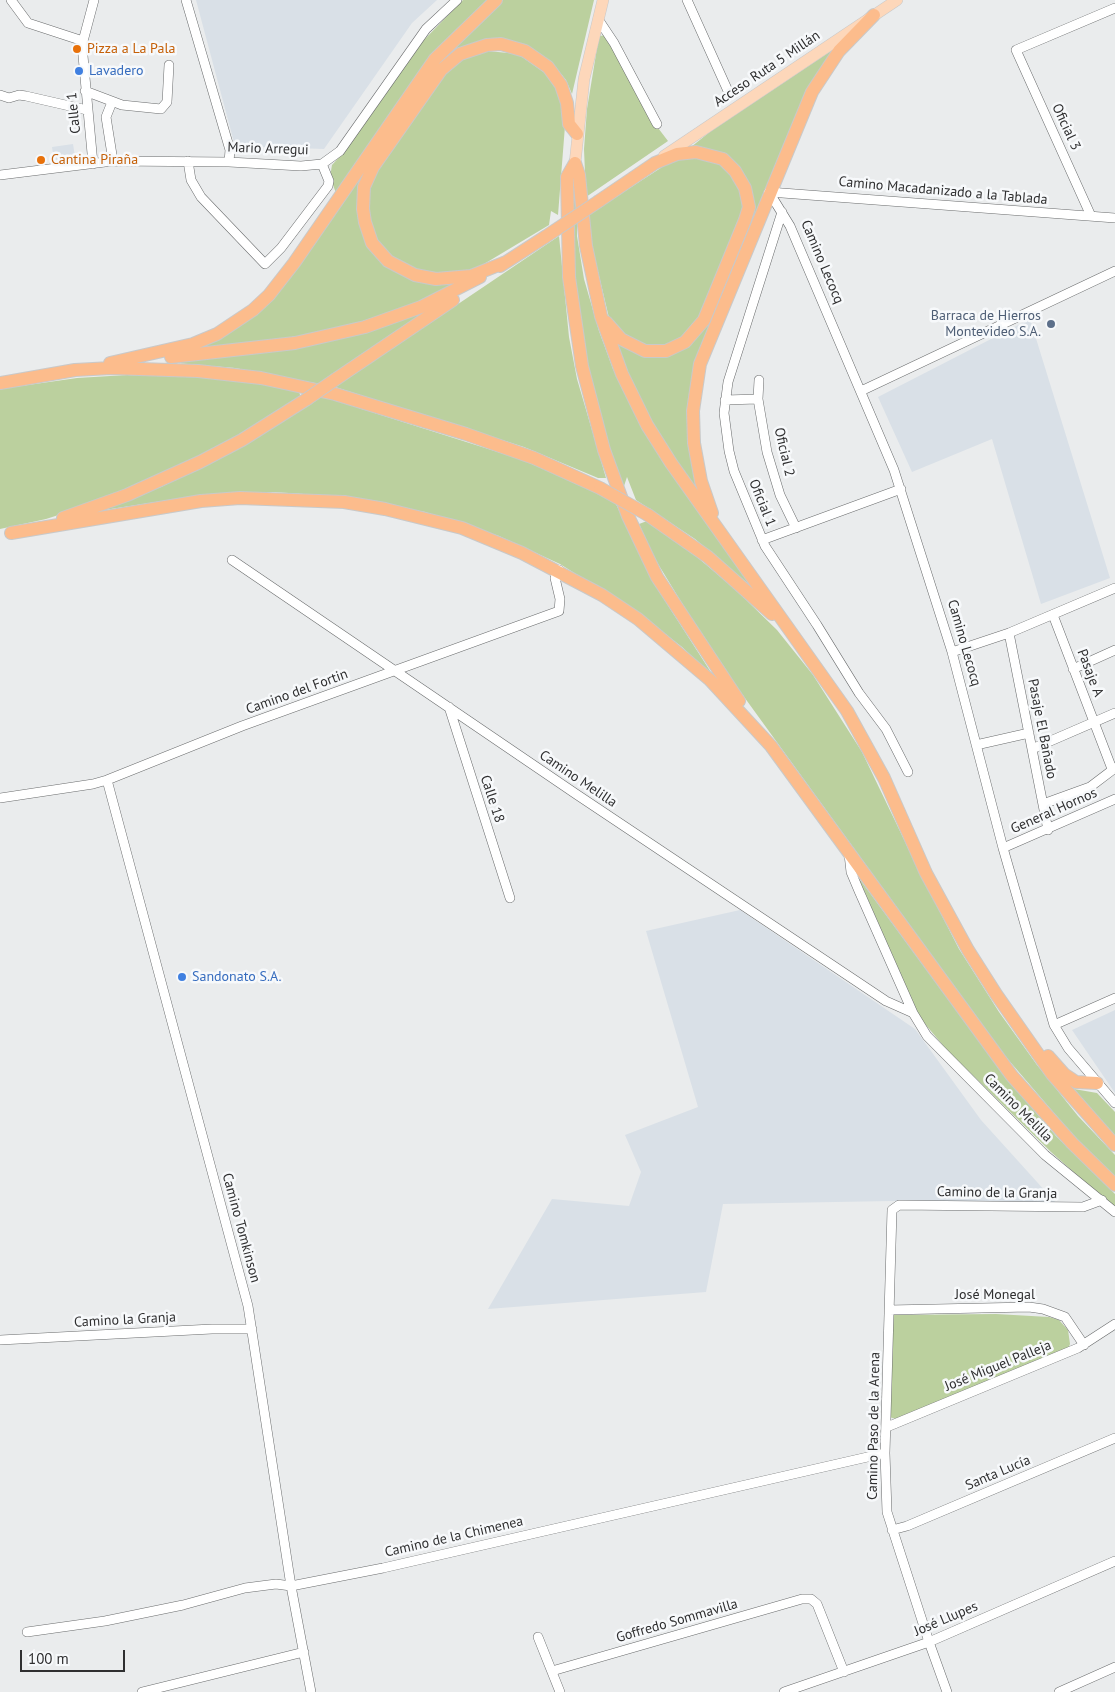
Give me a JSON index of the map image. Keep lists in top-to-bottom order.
{
  "streets": {
    "main road": ["Acceso Ruta 5 Millán"],
    "street": [
      "Calle 1",
      "Oficial 3",
      "Mario Arregui",
      "Camino Macadanizado a la Tablada",
      "Camino Lecocq",
      "Oficial 2",
      "Oficial 1",
      "Pasaje A",
      "Camino del Fortin",
      "Pasaje El Bañado",
      "Camino Melilla",
      "Calle 18",
      "General Hornos",
      "Camino de la Granja",
      "Camino Tomkinson",
      "José Monegal",
      "Camino la Granja",
      "José Miguel Palleja",
      "Camino Paso de la Arena",
      "Santa Lucía",
      "Camino de la Chimenea",
      "José Llupes",
      "Goffredo Sommavilla"
    ]
  },
  "crossings": [
    ["Calle 1", "Mario Arregui"],
    ["Oficial 3", "Camino Macadanizado a la Tablada"],
    ["Camino Macadanizado a la Tablada", "Camino Lecocq"],
    ["Camino Lecocq", "Oficial 1"],
    ["Camino Lecocq", "General Hornos"],
    ["Camino del Fortin", "Camino Melilla"],
    ["Camino del Fortin", "Camino Tomkinson"],
    ["Pasaje El Bañado", "General Hornos"],
    ["Camino Melilla", "Calle 18"],
    ["Camino Melilla", "Camino de la Granja"],
    ["Camino de la Granja", "Camino Paso de la Arena"],
    ["Camino Tomkinson", "Camino la Granja"],
    ["Camino Tomkinson", "Camino de la Chimenea"],
    ["José Monegal", "José Miguel Palleja"],
    ["José Monegal", "Camino Paso de la Arena"],
    ["José Miguel Palleja", "Camino Paso de la Arena"],
    ["Camino Paso de la Arena", "Santa Lucía"],
    ["Camino Paso de la Arena", "Camino de la Chimenea"],
    ["Camino Paso de la Arena", "José Llupes"],
    ["José Llupes", "Goffredo Sommavilla"]
  ],
  "places": [
    "Pizza a La Pala",
    "Lavadero",
    "Cantina Piraña",
    "Barraca de Hierros Montevideo S.A.",
    "Sandonato S.A."
  ],
  "scale_bar": "100 m"
}
